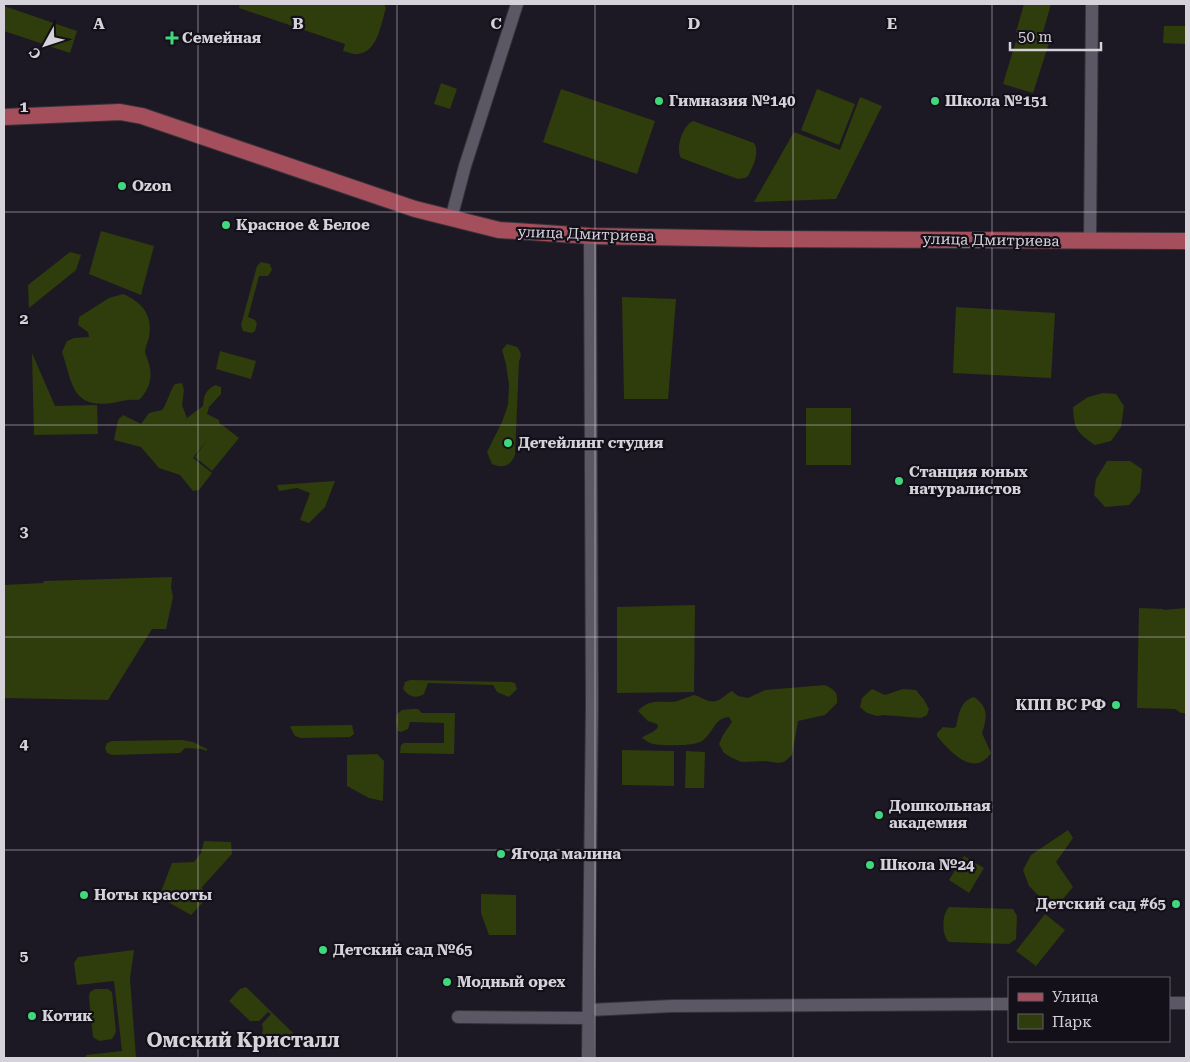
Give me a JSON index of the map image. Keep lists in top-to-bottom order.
{
  "streets": {
    "main road": ["улица Дмитриева"]
  },
  "districts": ["Омский Кристалл"],
  "places": {
    "health": ["Семейная"],
    "other": [
      "Гимназия №140",
      "Школа №151",
      "Ozon",
      "Красное & Белое",
      "Детейлинг студия",
      "Станция юных натуралистов",
      "КПП ВС РФ",
      "Дошкольная академия",
      "Ягода малина",
      "Школа №24",
      "Ноты красоты",
      "Детский сад #65",
      "Детский сад №65",
      "Модный орех",
      "Котик"
    ]
  },
  "legend": ["Улица", "Парк"],
  "scale_bar": "50 m",
  "north": "bottom left",
  "grid": {
    "columns": [
      "A",
      "B",
      "C",
      "D",
      "E"
    ],
    "rows": [
      "1",
      "2",
      "3",
      "4",
      "5"
    ]
  }
}
